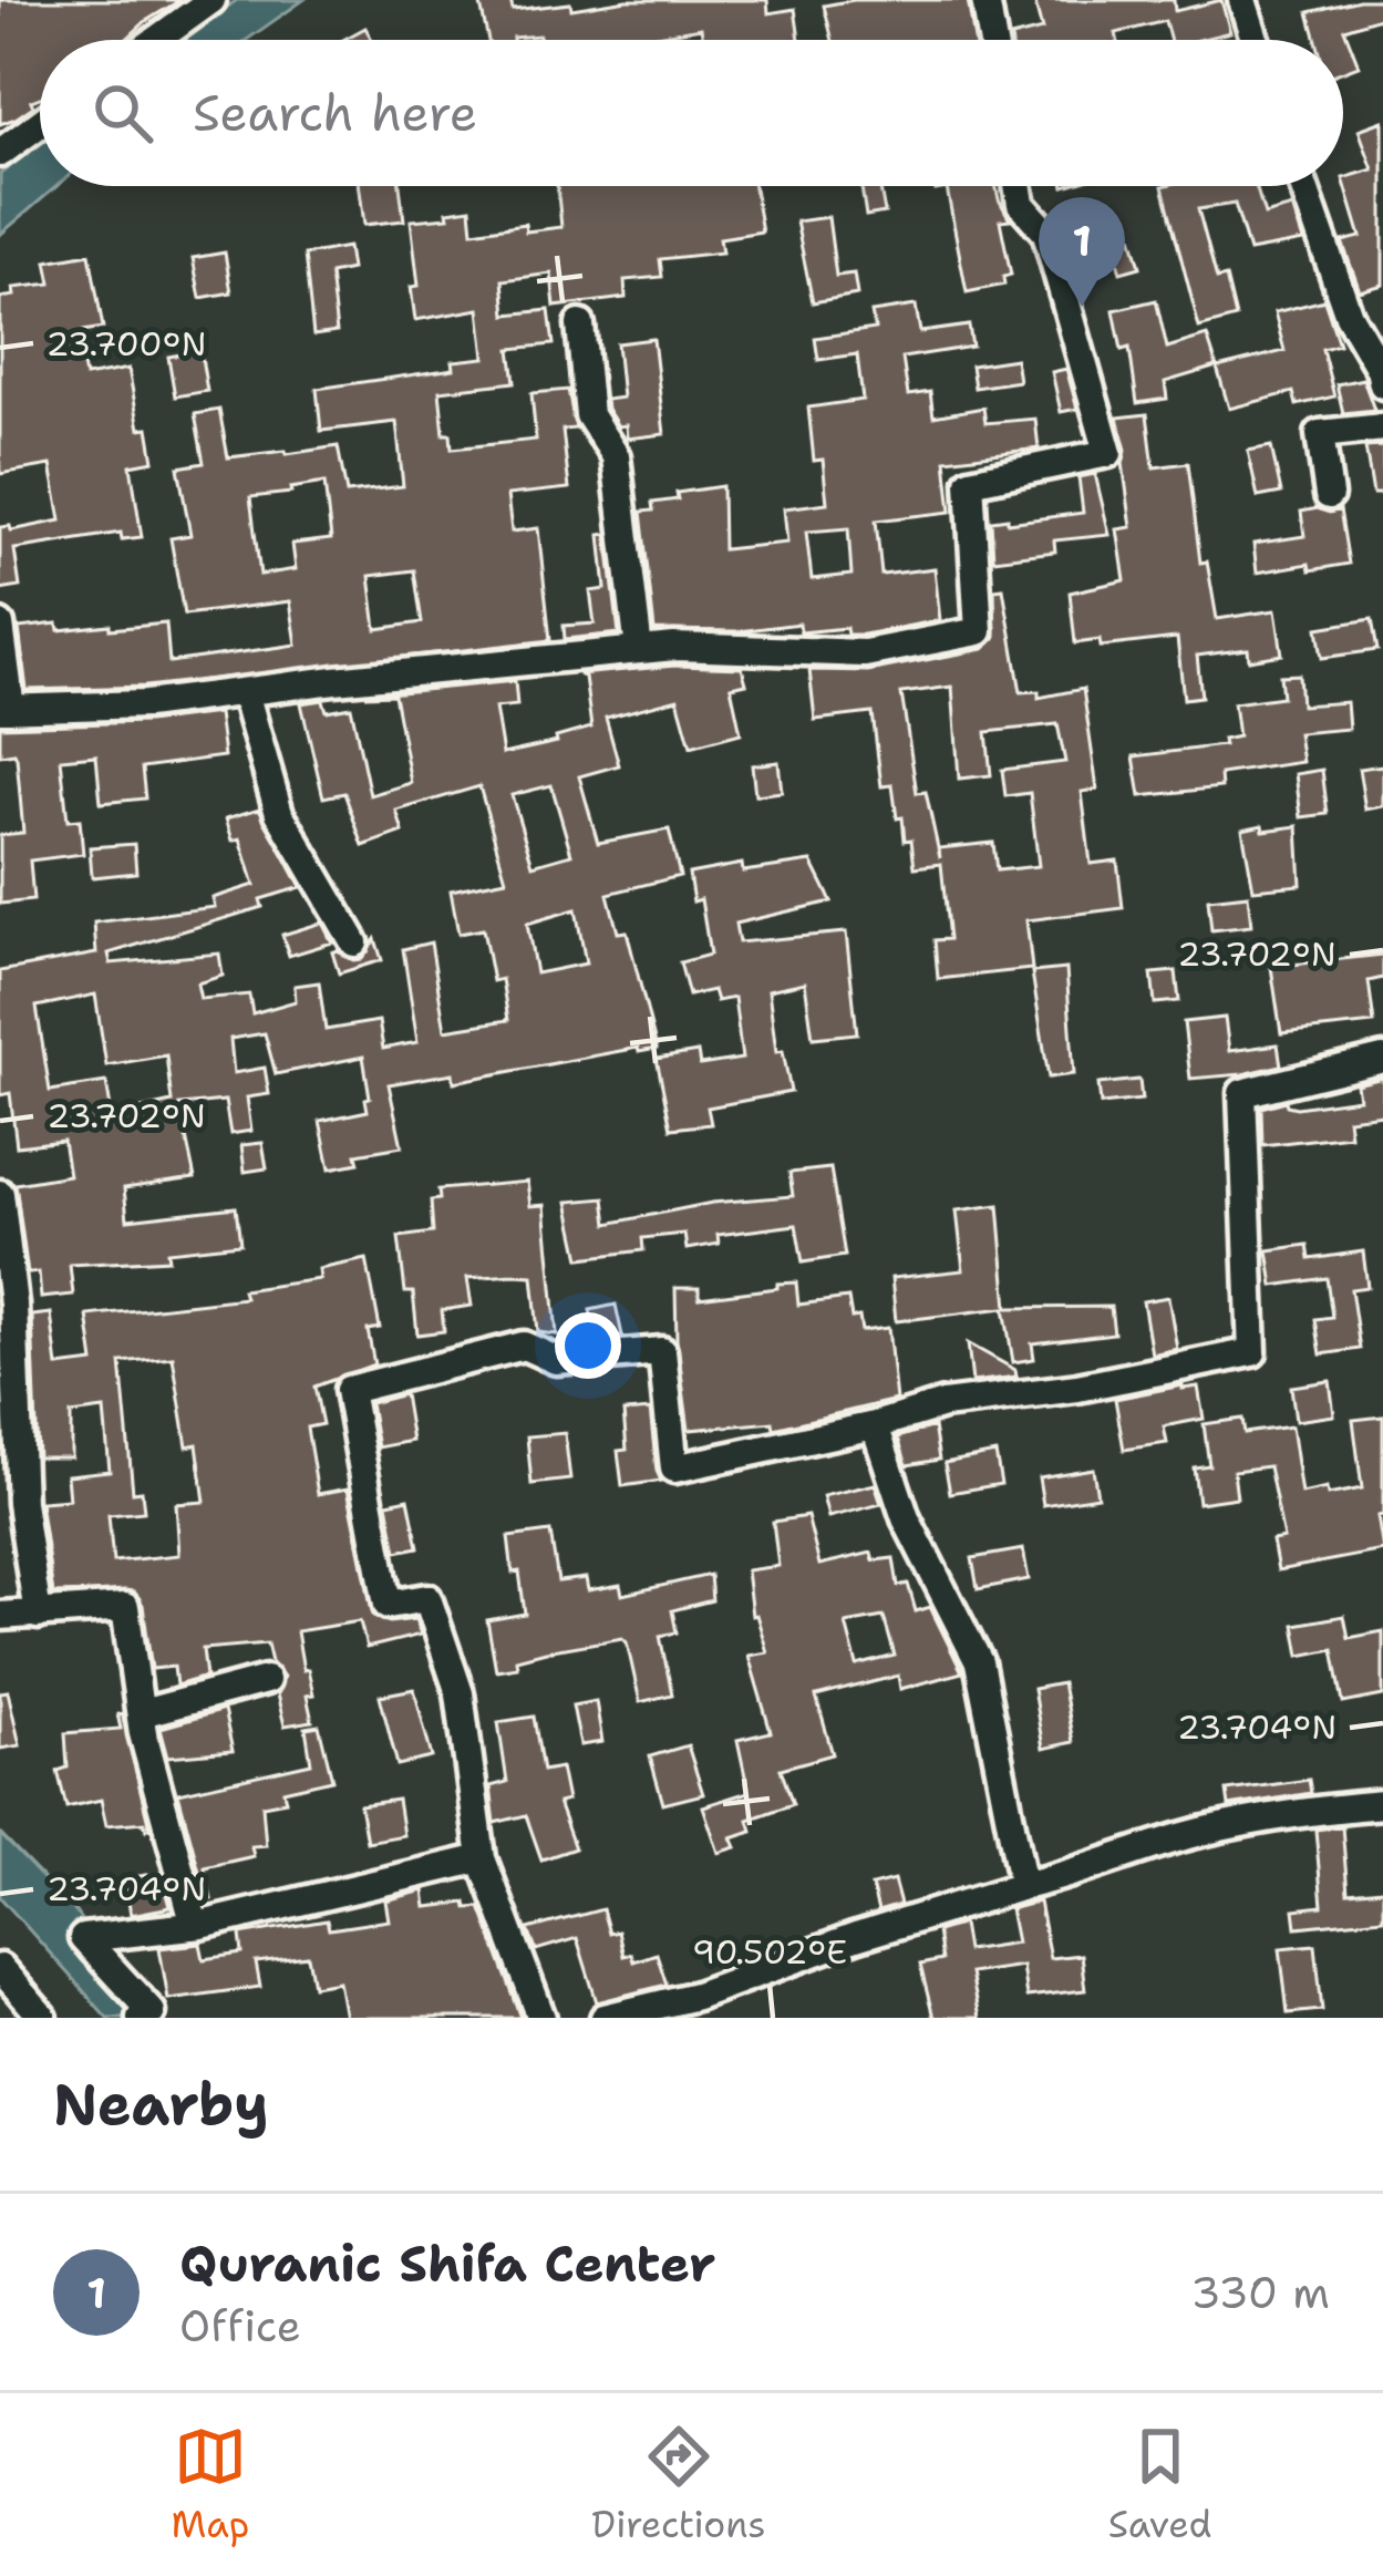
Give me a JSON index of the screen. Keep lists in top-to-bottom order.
{
  "page": {
    "search": "Search here",
    "pins": "1",
    "heading": "Nearby",
    "list": [
      {
        "mark": "1",
        "name": "Quranic Shifa Center",
        "note": "Office",
        "value": "330 m"
      }
    ],
    "nav": ["Map", "Directions", "Saved"]
  },
  "coordinates": [
    "23.700°N",
    "23.702°N",
    "23.704°N",
    "90.502°E"
  ]
}
